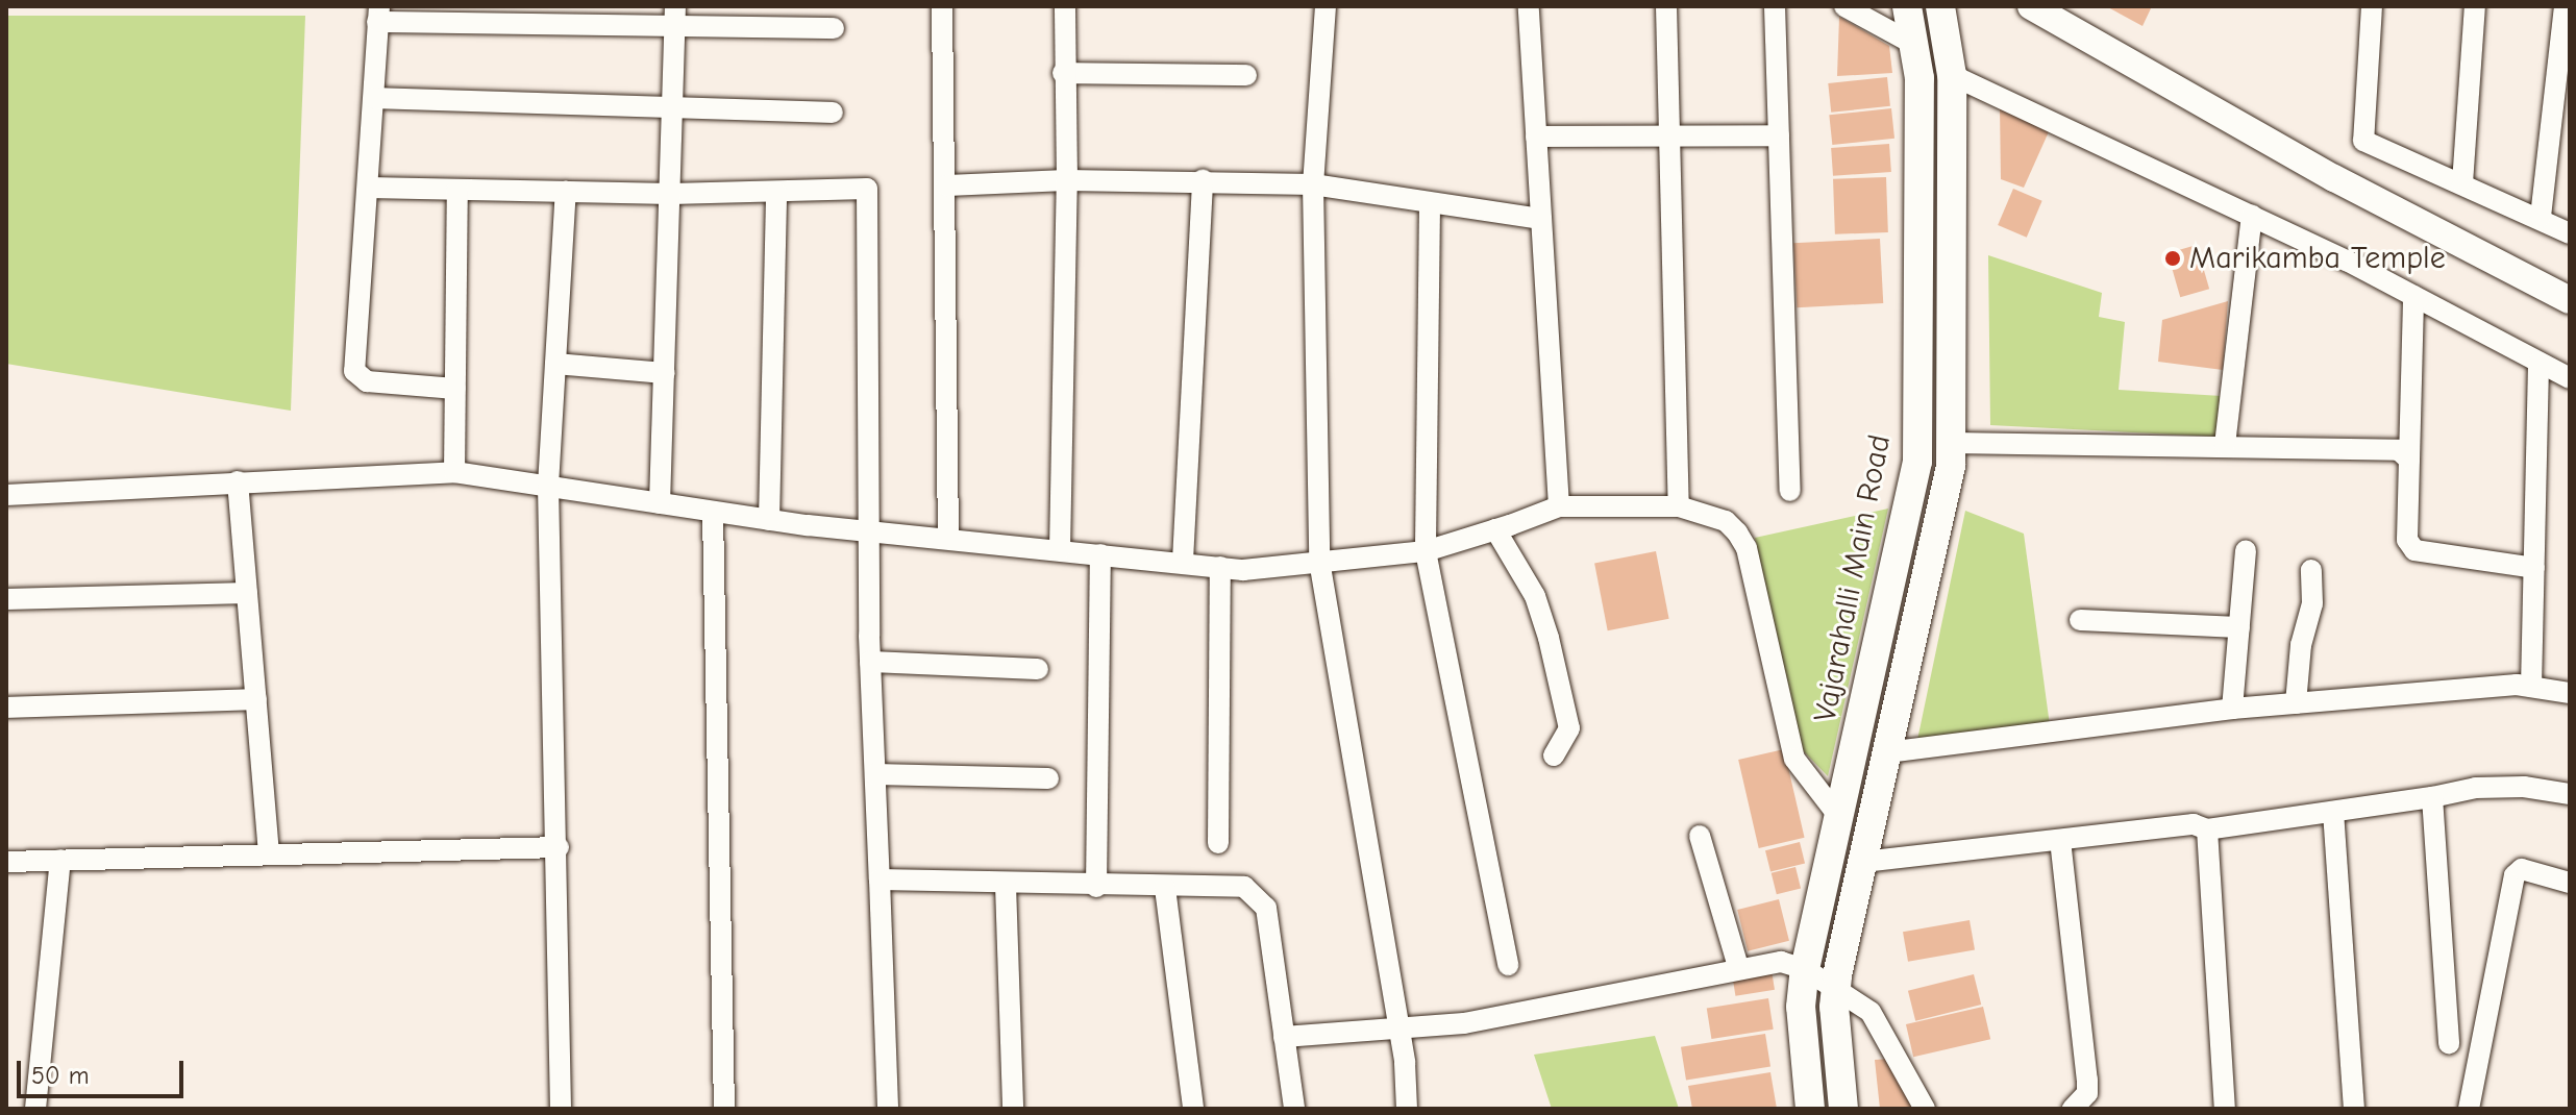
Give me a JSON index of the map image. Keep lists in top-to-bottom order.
{
  "streets": {
    "main road": ["Vajarahalli Main Road"]
  },
  "places": ["Marikamba Temple"],
  "scale_bar": "50 m"
}
